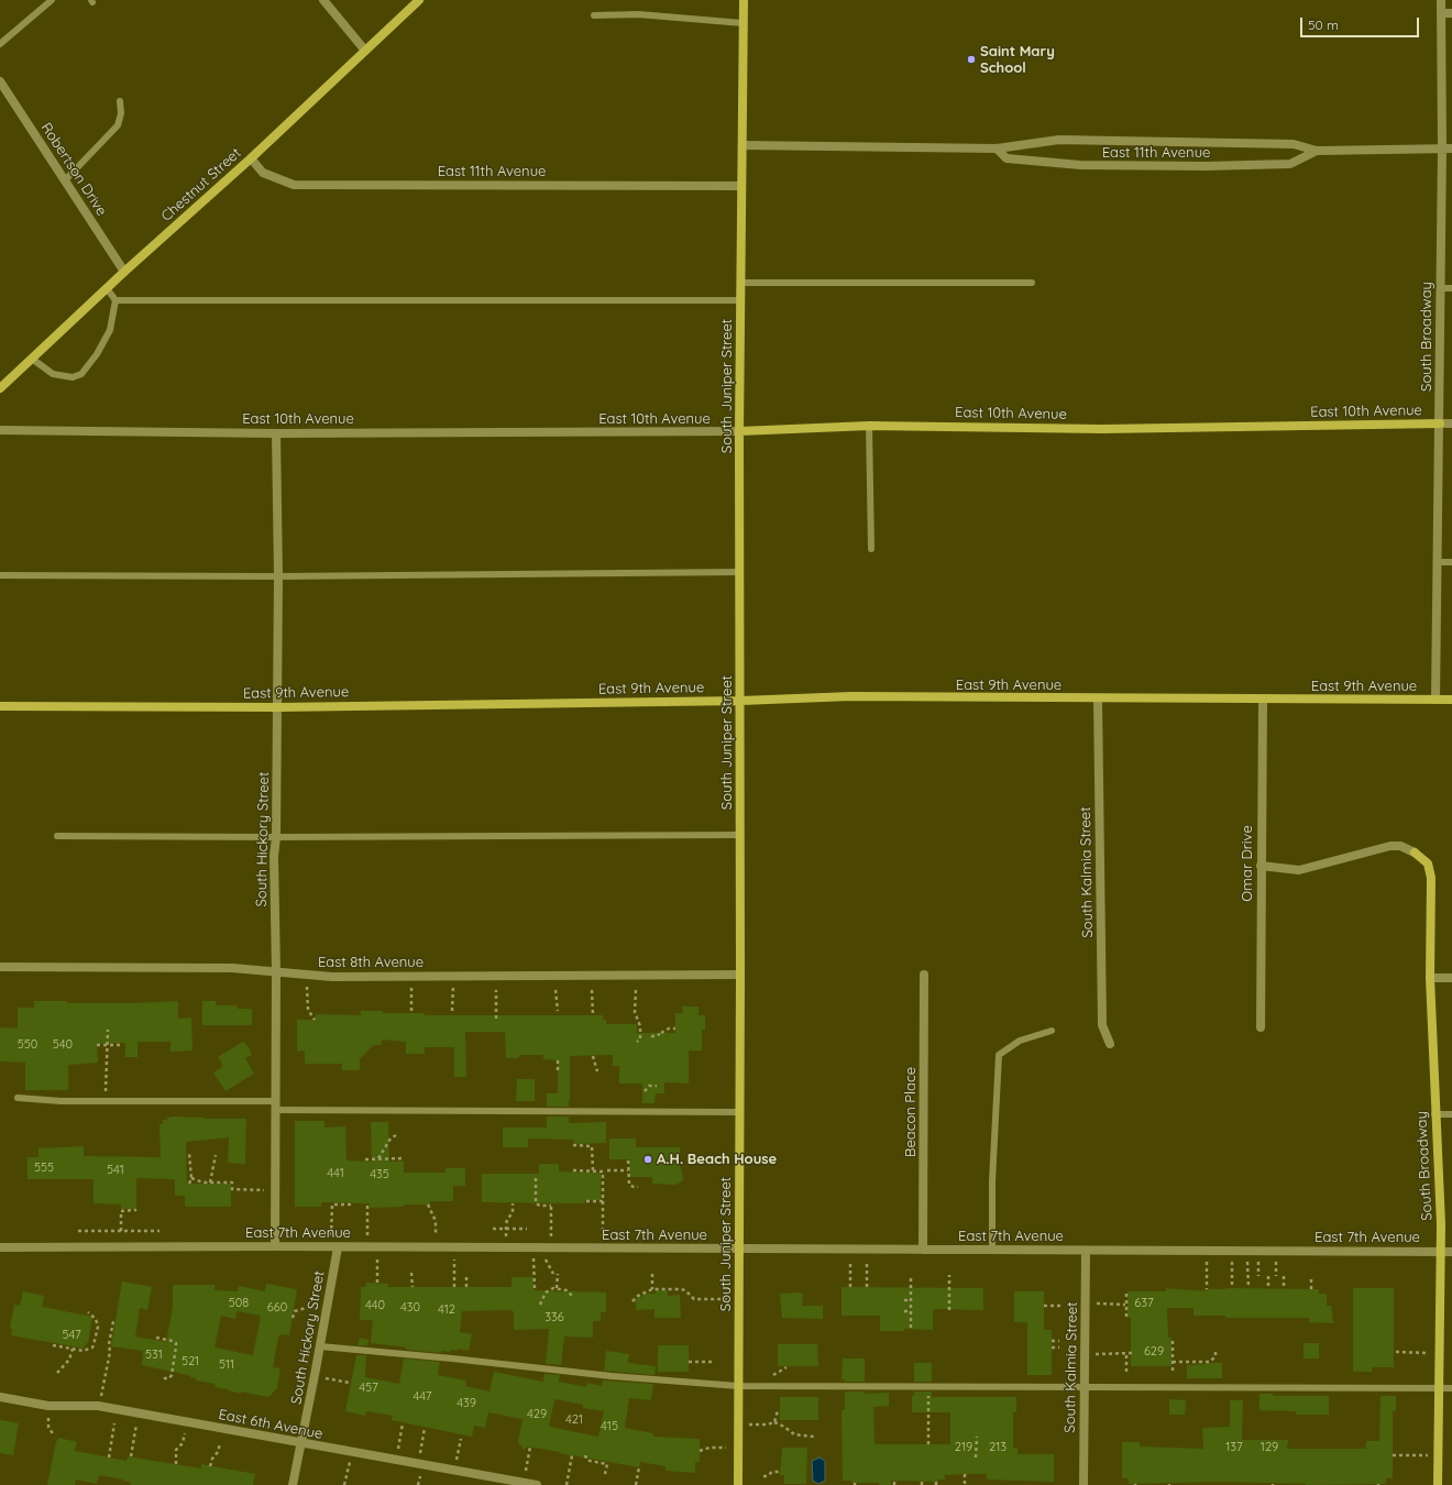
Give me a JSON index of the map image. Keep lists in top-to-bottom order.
{
  "streets": {
    "street": [
      "East 11th Avenue",
      "Robertson Drive",
      "Chestnut Street",
      "South Broadway",
      "South Juniper Street",
      "East 10th Avenue",
      "East 9th Avenue",
      "South Hickory Street",
      "Omar Drive",
      "South Kalmia Street",
      "East 8th Avenue",
      "Beacon Place",
      "East 7th Avenue",
      "East 6th Avenue"
    ]
  },
  "crossings": [
    ["East 11th Avenue", "Chestnut Street"],
    ["East 11th Avenue", "South Broadway"],
    ["East 11th Avenue", "South Juniper Street"],
    ["Robertson Drive", "Chestnut Street"],
    ["South Broadway", "East 10th Avenue"],
    ["South Broadway", "East 9th Avenue"],
    ["South Broadway", "Omar Drive"],
    ["South Broadway", "East 7th Avenue"],
    ["South Juniper Street", "East 10th Avenue"],
    ["South Juniper Street", "East 9th Avenue"],
    ["South Juniper Street", "East 8th Avenue"],
    ["South Juniper Street", "East 7th Avenue"],
    ["East 10th Avenue", "South Hickory Street"],
    ["East 9th Avenue", "South Hickory Street"],
    ["East 9th Avenue", "Omar Drive"],
    ["East 9th Avenue", "South Kalmia Street"],
    ["South Hickory Street", "East 8th Avenue"],
    ["South Hickory Street", "East 7th Avenue"],
    ["South Hickory Street", "East 6th Avenue"],
    ["South Kalmia Street", "East 7th Avenue"],
    ["Beacon Place", "East 7th Avenue"]
  ],
  "places": ["Saint Mary School", "A.H. Beach House"],
  "house_numbers": [
    "550",
    "540",
    "555",
    "541",
    "441",
    "435",
    "508",
    "637",
    "440",
    "660",
    "430",
    "412",
    "336",
    "547",
    "629",
    "531",
    "521",
    "511",
    "457",
    "447",
    "439",
    "429",
    "421",
    "415",
    "219",
    "213",
    "137",
    "129"
  ],
  "scale_bar": "50 m"
}
